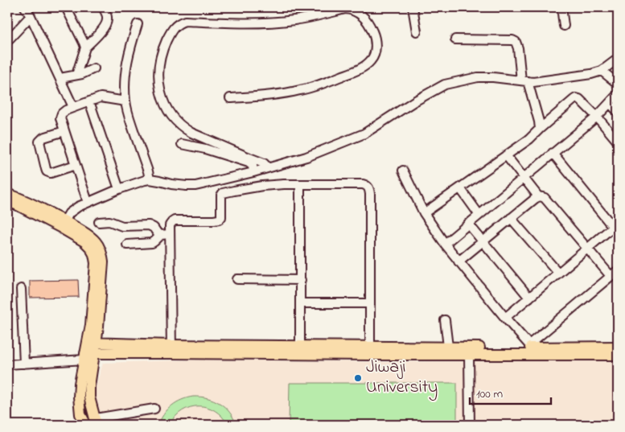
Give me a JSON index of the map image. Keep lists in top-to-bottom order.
{
  "places": ["Jiwaji University"],
  "scale_bar": "100 m"
}
